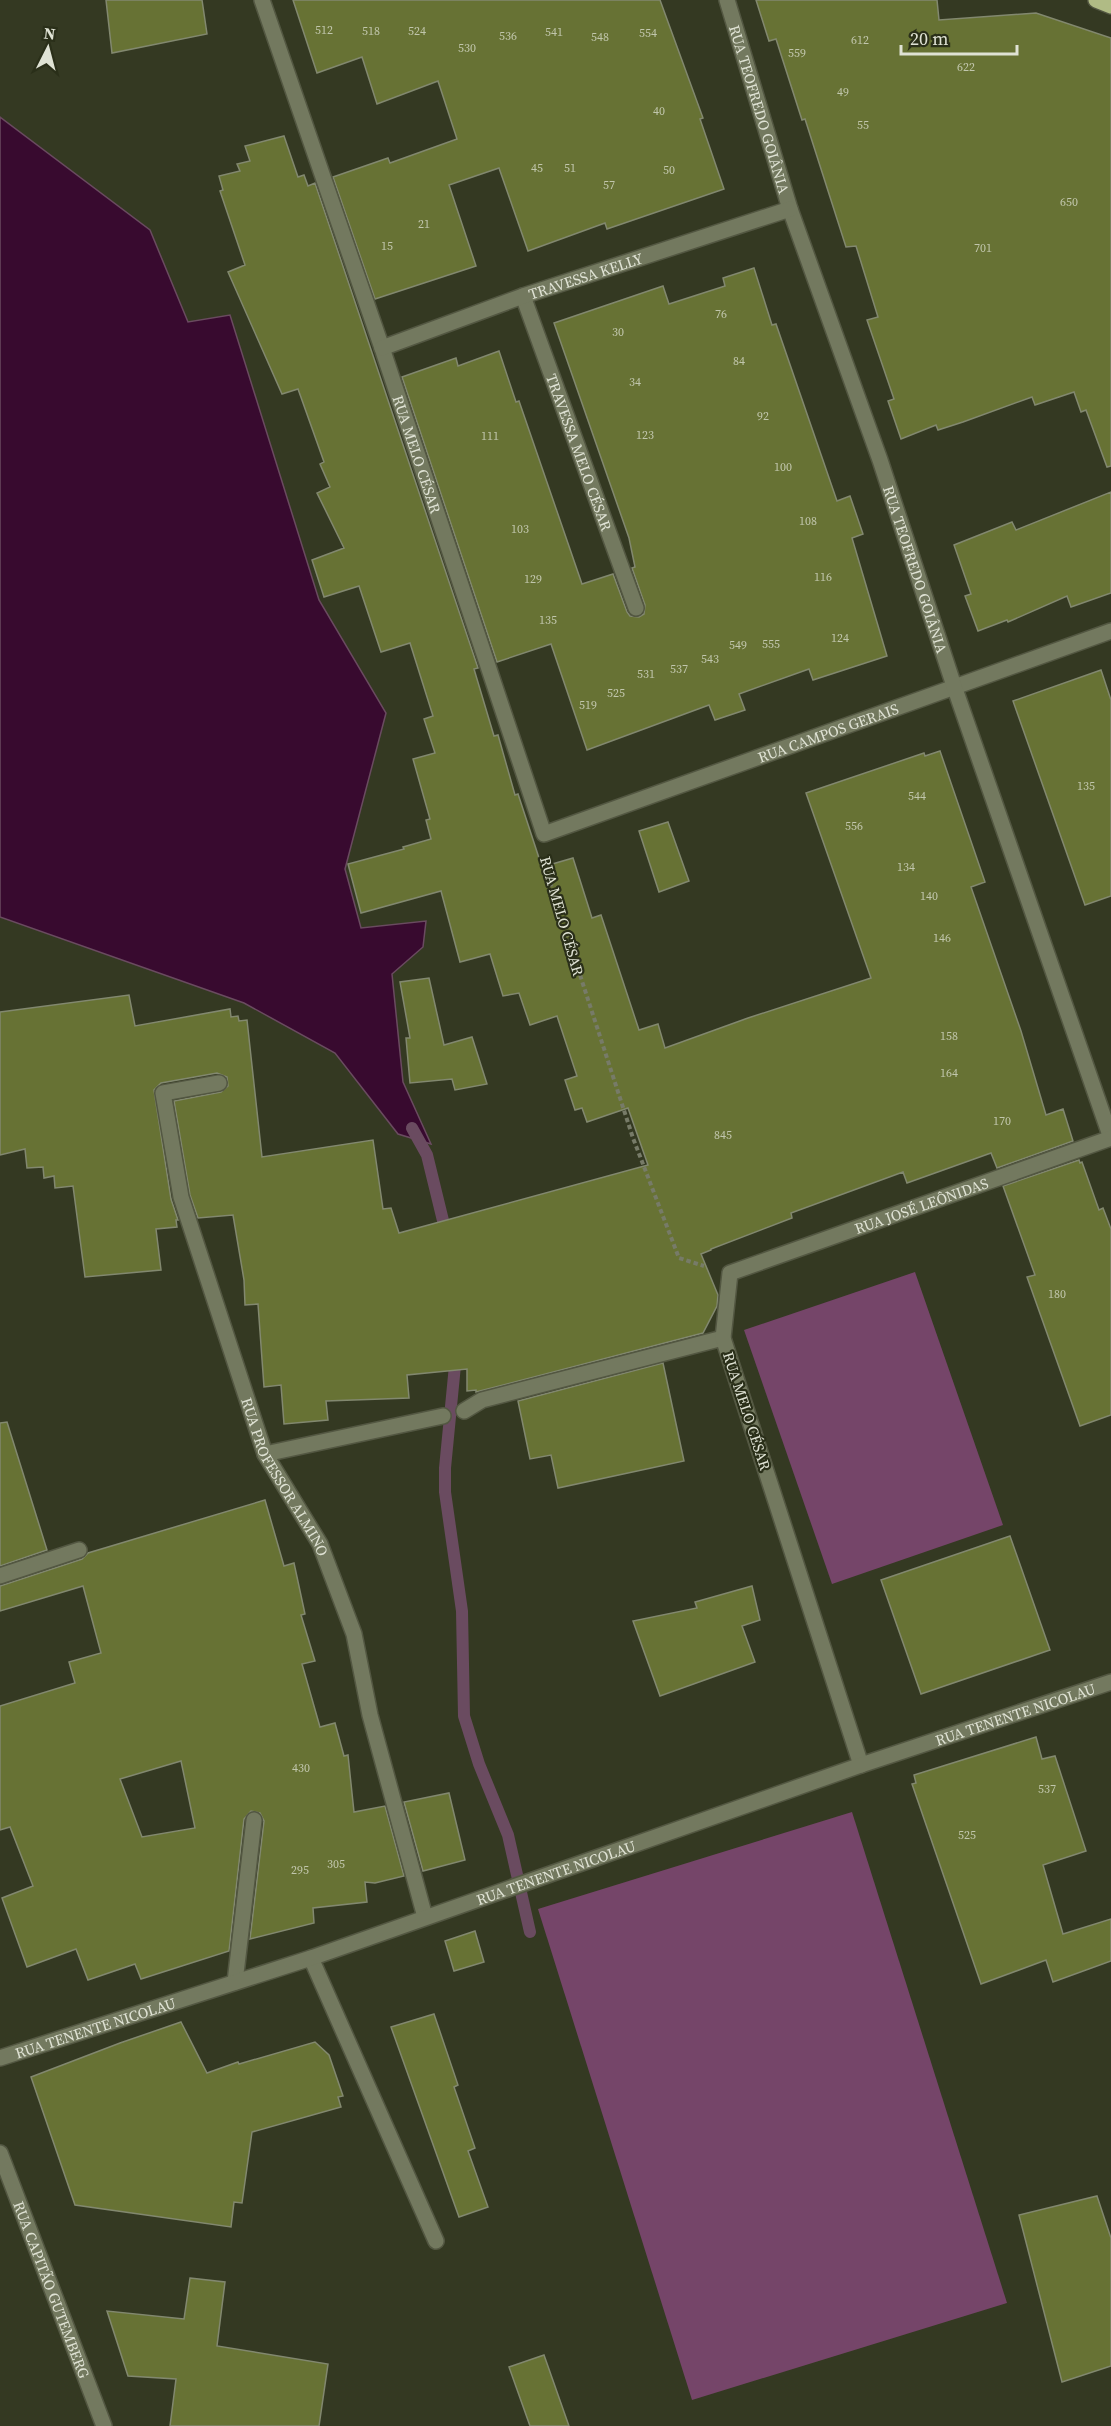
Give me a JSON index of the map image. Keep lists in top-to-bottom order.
{
  "streets": {
    "street": [
      "RUA TEOFREDO GOIÂNIA",
      "TRAVESSA KELLY",
      "TRAVESSA MELO CÉSAR",
      "RUA MELO CÉSAR",
      "RUA CAMPOS GERAIS",
      "RUA JOSÉ LEÔNIDAS",
      "RUA PROFESSOR ALMINO",
      "RUA TENENTE NICOLAU",
      "RUA CAPITÃO GUTEMBERG"
    ]
  },
  "crossings": [
    ["RUA TEOFREDO GOIÂNIA", "TRAVESSA KELLY"],
    ["RUA TEOFREDO GOIÂNIA", "RUA CAMPOS GERAIS"],
    ["RUA TEOFREDO GOIÂNIA", "RUA JOSÉ LEÔNIDAS"],
    ["TRAVESSA KELLY", "TRAVESSA MELO CÉSAR"],
    ["TRAVESSA KELLY", "RUA MELO CÉSAR"],
    ["RUA MELO CÉSAR", "RUA CAMPOS GERAIS"],
    ["RUA MELO CÉSAR", "RUA JOSÉ LEÔNIDAS"],
    ["RUA MELO CÉSAR", "RUA TENENTE NICOLAU"],
    ["RUA PROFESSOR ALMINO", "RUA TENENTE NICOLAU"]
  ],
  "house_numbers": [
    "512",
    "518",
    "524",
    "541",
    "554",
    "536",
    "548",
    "612",
    "530",
    "559",
    "622",
    "49",
    "40",
    "55",
    "45",
    "51",
    "50",
    "57",
    "650",
    "21",
    "15",
    "701",
    "76",
    "30",
    "84",
    "34",
    "92",
    "123",
    "111",
    "100",
    "108",
    "103",
    "116",
    "129",
    "135",
    "124",
    "555",
    "549",
    "543",
    "537",
    "531",
    "525",
    "519",
    "135",
    "544",
    "556",
    "134",
    "140",
    "146",
    "158",
    "164",
    "170",
    "845",
    "180",
    "430",
    "537",
    "525",
    "305",
    "295"
  ],
  "scale_bar": "20 m",
  "north": "top"
}
